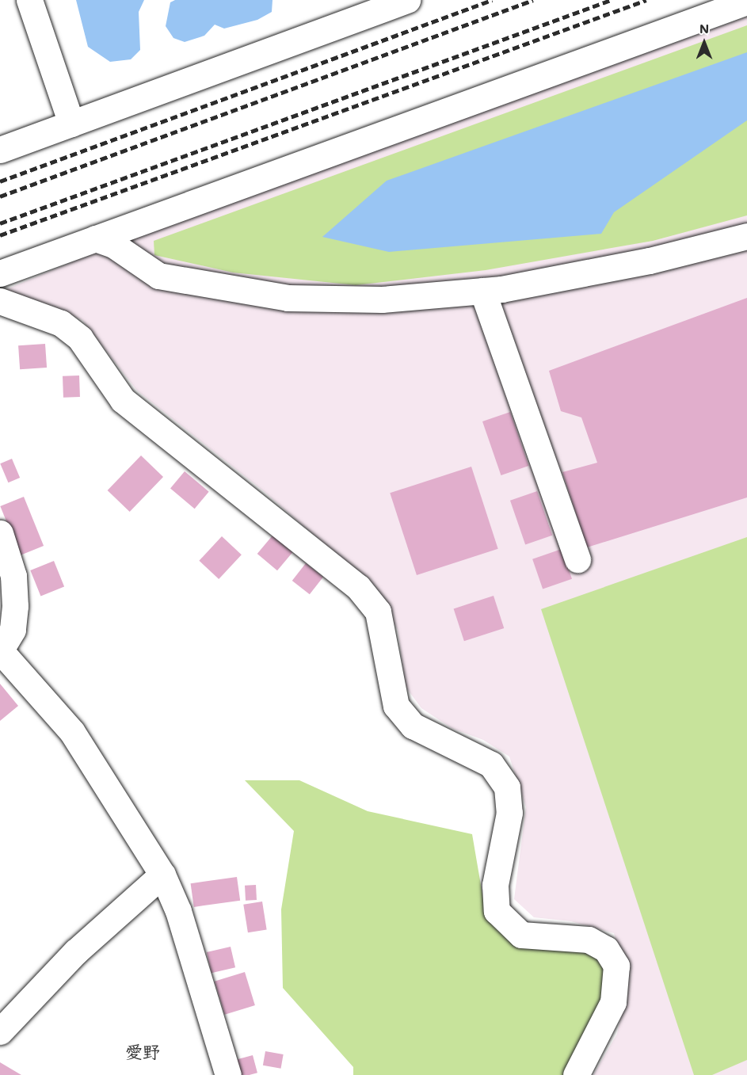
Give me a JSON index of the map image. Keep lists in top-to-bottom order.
{
  "districts": ["愛野"],
  "north": "top"
}
